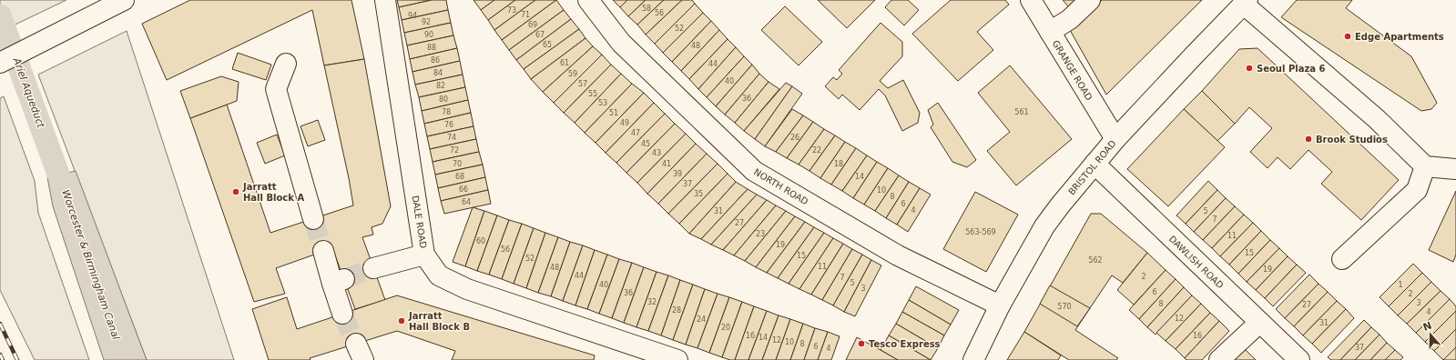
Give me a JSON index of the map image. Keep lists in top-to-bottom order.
{
  "streets": {
    "main road": [
      "GRANGE ROAD",
      "BRISTOL ROAD",
      "NORTH ROAD",
      "DALE ROAD",
      "DAWLISH ROAD"
    ]
  },
  "crossings": [
    ["GRANGE ROAD", "BRISTOL ROAD"],
    ["BRISTOL ROAD", "NORTH ROAD"],
    ["BRISTOL ROAD", "DAWLISH ROAD"]
  ],
  "water": ["Ariel Aqueduct", "Worcester & Birmingham Canal"],
  "places": [
    "Edge Apartments",
    "Seoul Plaza 6",
    "Brook Studios",
    "Jarratt Hall Block A",
    "Jarratt Hall Block B",
    "Tesco Express"
  ],
  "house_numbers": [
    "58",
    "73",
    "56",
    "71",
    "94",
    "92",
    "69",
    "52",
    "90",
    "67",
    "65",
    "48",
    "88",
    "86",
    "61",
    "44",
    "84",
    "59",
    "40",
    "57",
    "82",
    "55",
    "36",
    "80",
    "53",
    "78",
    "561",
    "51",
    "49",
    "76",
    "47",
    "74",
    "26",
    "45",
    "72",
    "22",
    "43",
    "70",
    "41",
    "18",
    "39",
    "68",
    "14",
    "37",
    "66",
    "10",
    "35",
    "8",
    "64",
    "6",
    "4",
    "31",
    "5",
    "7",
    "27",
    "563-569",
    "23",
    "11",
    "60",
    "19",
    "56",
    "15",
    "15",
    "52",
    "562",
    "11",
    "48",
    "19",
    "44",
    "2",
    "7",
    "5",
    "40",
    "1",
    "3",
    "6",
    "36",
    "2",
    "32",
    "3",
    "8",
    "27",
    "570",
    "28",
    "4",
    "12",
    "24",
    "31",
    "20",
    "16",
    "16",
    "14",
    "12",
    "10",
    "8",
    "6",
    "37",
    "4"
  ],
  "north": "top"
}
